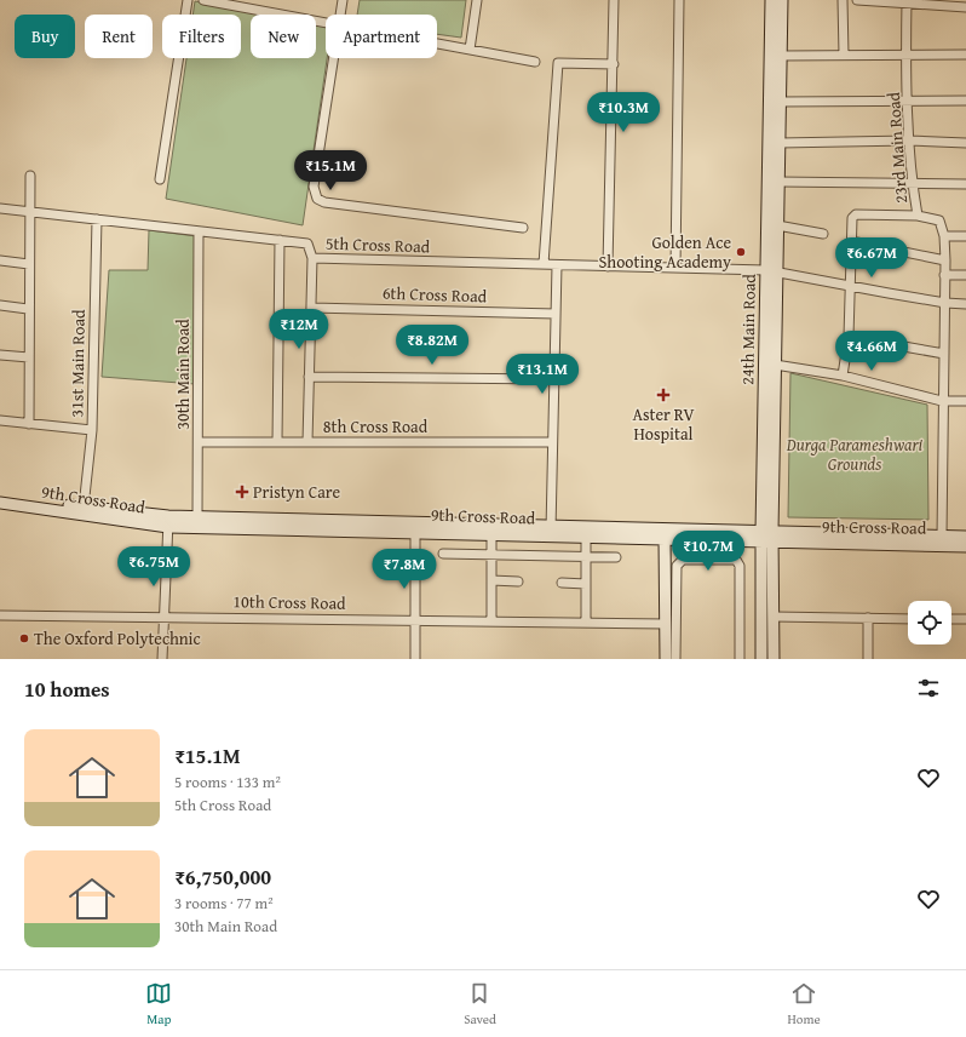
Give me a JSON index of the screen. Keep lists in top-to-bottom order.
{
  "streets": {
    "main road": ["24th Main Road", "9th Cross Road"],
    "street": [
      "23rd Main Road",
      "5th Cross Road",
      "6th Cross Road",
      "31st Main Road",
      "30th Main Road",
      "8th Cross Road",
      "10th Cross Road"
    ]
  },
  "crossings": [
    ["5th Cross Road", "24th Main Road"],
    ["5th Cross Road", "31st Main Road"],
    ["5th Cross Road", "30th Main Road"],
    ["24th Main Road", "9th Cross Road"],
    ["31st Main Road", "9th Cross Road"],
    ["30th Main Road", "8th Cross Road"],
    ["30th Main Road", "9th Cross Road"]
  ],
  "parks": ["Durga Parameshwari Grounds"],
  "places": {
    "other": ["Golden Ace Shooting Academy", "The Oxford Polytechnic"],
    "health": ["Aster RV Hospital", "Pristyn Care"]
  },
  "page": {
    "chip": [
      "Buy",
      "Rent",
      "Filters",
      "New",
      "Apartment"
    ],
    "price": [
      "₹10.3M",
      "₹15.1M",
      "₹6.67M",
      "₹12M",
      "₹8.82M",
      "₹4.66M",
      "₹13.1M",
      "₹10.7M",
      "₹6.75M",
      "₹7.8M"
    ],
    "heading": "10 homes",
    "list": [
      {
        "name": "₹15.1M",
        "note": "5 rooms · 133 m² · 5th Cross Road"
      },
      {
        "name": "₹6,750,000",
        "note": "3 rooms · 77 m² · 30th Main Road"
      }
    ],
    "tabs": ["Map", "Saved", "Home"]
  }
}
